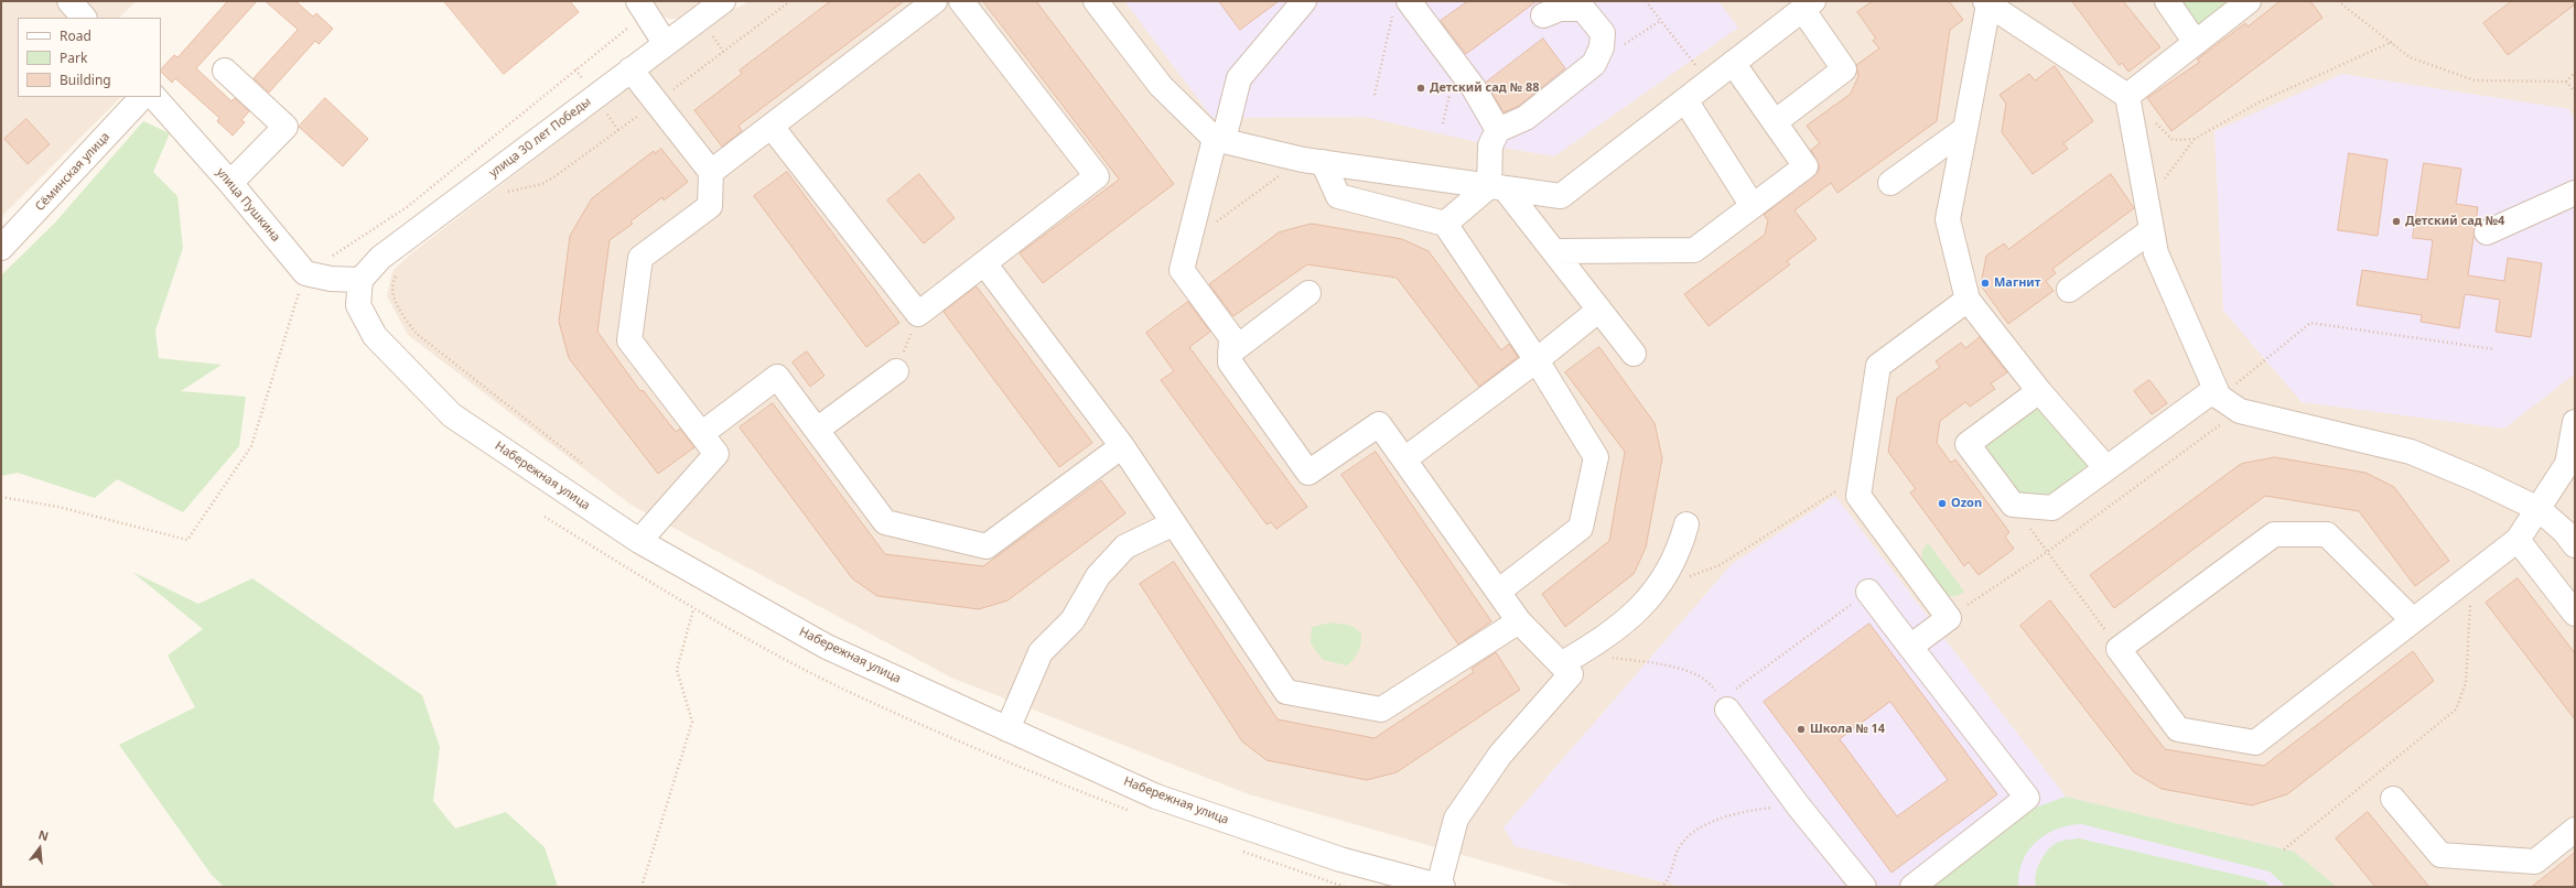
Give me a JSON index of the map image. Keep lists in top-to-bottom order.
{
  "streets": {
    "street": [
      "улица 30 лет Победы",
      "Сёминская улица",
      "улица Пушкина",
      "Набережная улица"
    ]
  },
  "crossings": [
    ["улица 30 лет Победы", "Набережная улица"]
  ],
  "places": [
    "Детский сад № 88",
    "Детский сад №4",
    "Магнит",
    "Ozon",
    "Школа № 14"
  ],
  "legend": ["Road", "Park", "Building"],
  "north": "top"
}
